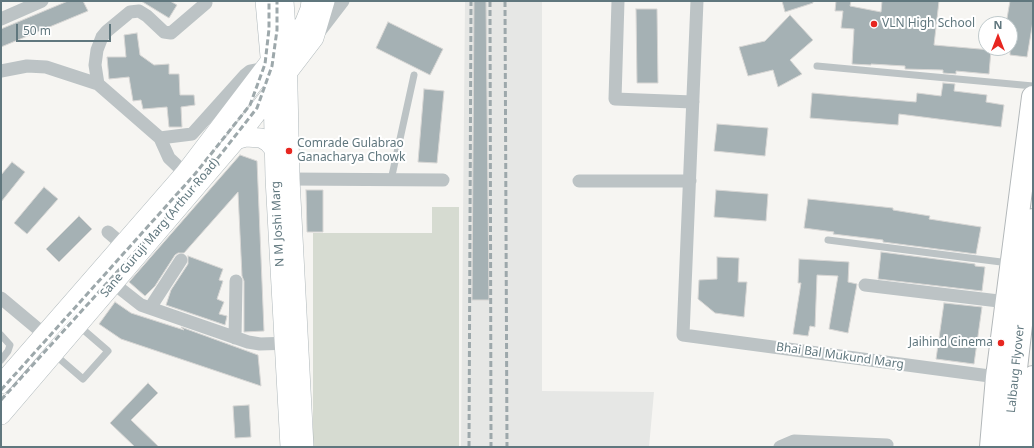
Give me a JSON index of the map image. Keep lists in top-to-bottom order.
{
  "streets": {
    "highway": ["Lalbaug Flyover"],
    "main road": ["N M Joshi Marg", "Sane Guruji Marg (Arthur Road)"],
    "street": ["Bhai Bal Mukund Marg"]
  },
  "crossings": [
    ["N M Joshi Marg", "Sane Guruji Marg (Arthur Road)"]
  ],
  "places": ["VLN High School", "Comrade Gulabrao Ganacharya Chowk", "Jaihind Cinema"],
  "scale_bar": "50 m",
  "north": "top"
}
